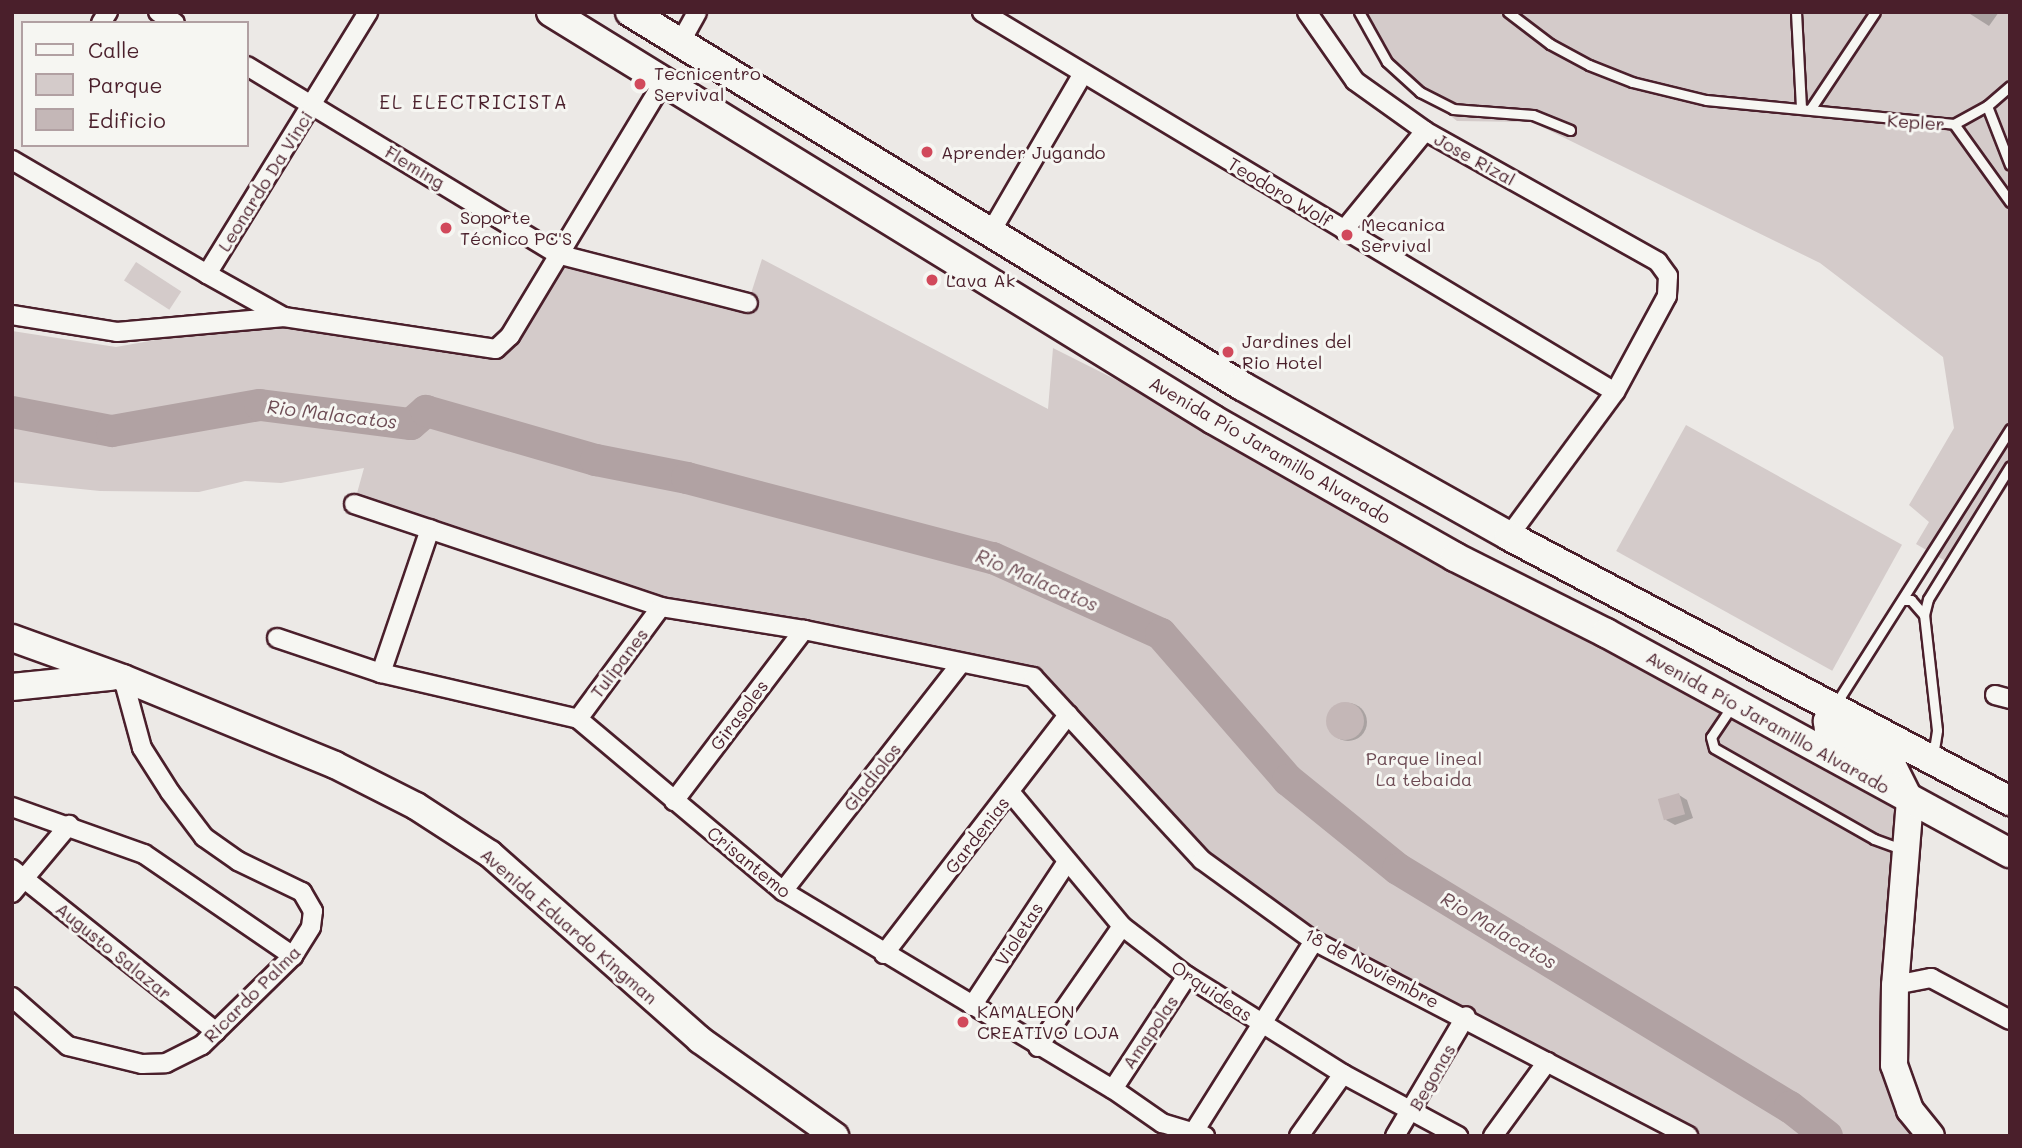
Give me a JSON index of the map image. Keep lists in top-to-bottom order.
{
  "streets": {
    "main road": ["Avenida Pío Jaramillo Alvarado", "Avenida Eduardo Kingman"],
    "street": [
      "Jose Rizal",
      "Fleming",
      "Leonardo Da Vinci",
      "Teodoro Wolf",
      "Tulipanes",
      "Girasoles",
      "Gladiolos",
      "Gardenias",
      "Crisantemo",
      "Violetas",
      "Augusto Salazar",
      "18 de Noviembre",
      "Orquideas",
      "Ricardo Palma",
      "Amapolas",
      "Begonas"
    ],
    "lane": ["Kepler"]
  },
  "crossings": [
    ["Jose Rizal", "Teodoro Wolf"],
    ["Fleming", "Leonardo Da Vinci"],
    ["Tulipanes", "Crisantemo"],
    ["Tulipanes", "18 de Noviembre"],
    ["Girasoles", "Crisantemo"],
    ["Girasoles", "18 de Noviembre"],
    ["Gladiolos", "Crisantemo"],
    ["Gladiolos", "18 de Noviembre"],
    ["Gardenias", "Crisantemo"],
    ["Gardenias", "18 de Noviembre"],
    ["Gardenias", "Orquideas"],
    ["Crisantemo", "Violetas"],
    ["Crisantemo", "Amapolas"],
    ["Avenida Eduardo Kingman", "Ricardo Palma"],
    ["Violetas", "Orquideas"],
    ["Augusto Salazar", "Ricardo Palma"],
    ["18 de Noviembre", "Begonas"],
    ["Orquideas", "Amapolas"],
    ["Orquideas", "Begonas"]
  ],
  "districts": ["EL ELECTRICISTA"],
  "water": ["Rio Malacatos"],
  "parks": ["Parque lineal La tebaida"],
  "places": [
    "Tecnicentro Servival",
    "Aprender Jugando",
    "Soporte Técnico PC'S",
    "Mecanica Servival",
    "Lava Ak",
    "Jardines del Rio Hotel",
    "KAMALEON CREATIVO LOJA"
  ],
  "legend": ["Calle", "Parque", "Edificio"]
}
